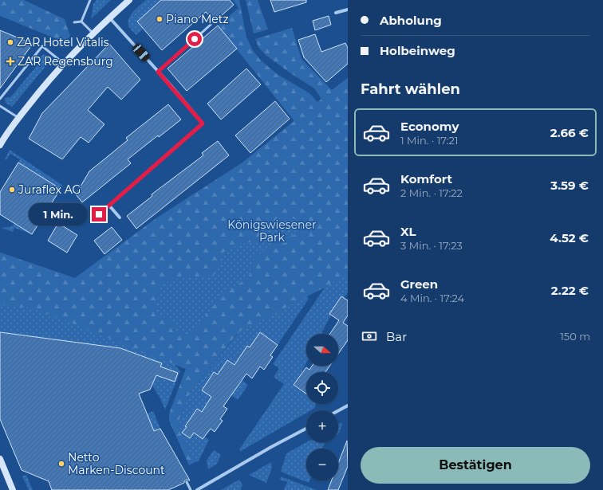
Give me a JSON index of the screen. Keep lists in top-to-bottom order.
{
  "parks": ["Königswiesener Park"],
  "places": {
    "other": [
      "Piano Metz",
      "ZAR Hotel Vitalis",
      "Juraflex AG",
      "Netto Marken-Discount"
    ],
    "health": ["ZAR Regensburg"]
  },
  "north": "right",
  "page": {
    "banner": ["Abholung", "Holbeinweg"],
    "heading": "Fahrt wählen",
    "list": [
      {
        "name": "Economy",
        "note": "1 Min. · 17:21",
        "value": "2.66 €"
      },
      {
        "name": "Komfort",
        "note": "2 Min. · 17:22",
        "value": "3.59 €"
      },
      {
        "name": "XL",
        "note": "3 Min. · 17:23",
        "value": "4.52 €"
      },
      {
        "name": "Green",
        "note": "4 Min. · 17:24",
        "value": "2.22 €"
      }
    ],
    "bubble": "1 Min.",
    "pay": ["Bar", "150 m"],
    "map_buttons": ["+", "−"],
    "buttons": "Bestätigen"
  }
}
